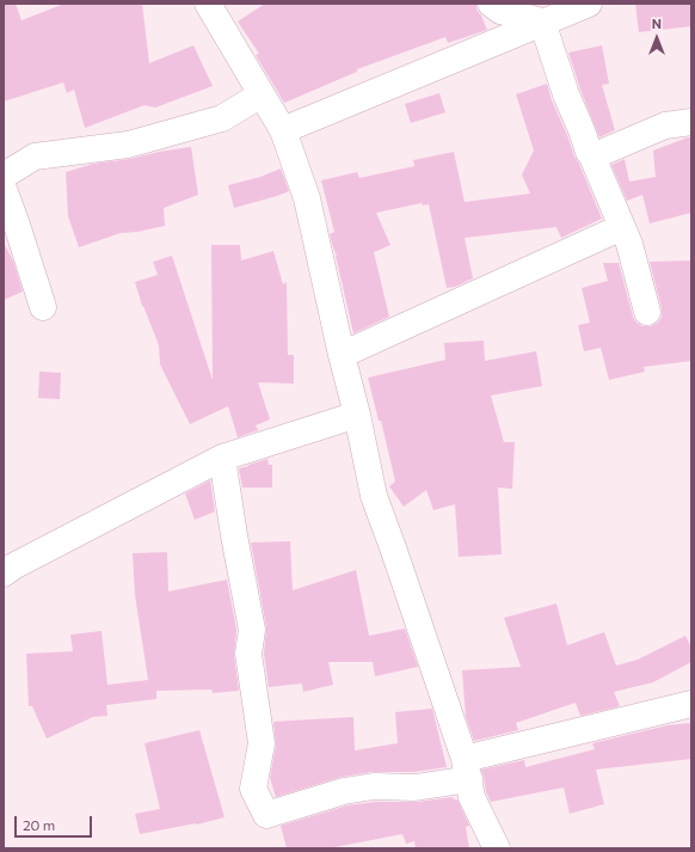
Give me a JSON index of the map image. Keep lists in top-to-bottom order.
{
  "scale_bar": "20 m",
  "north": "top"
}
